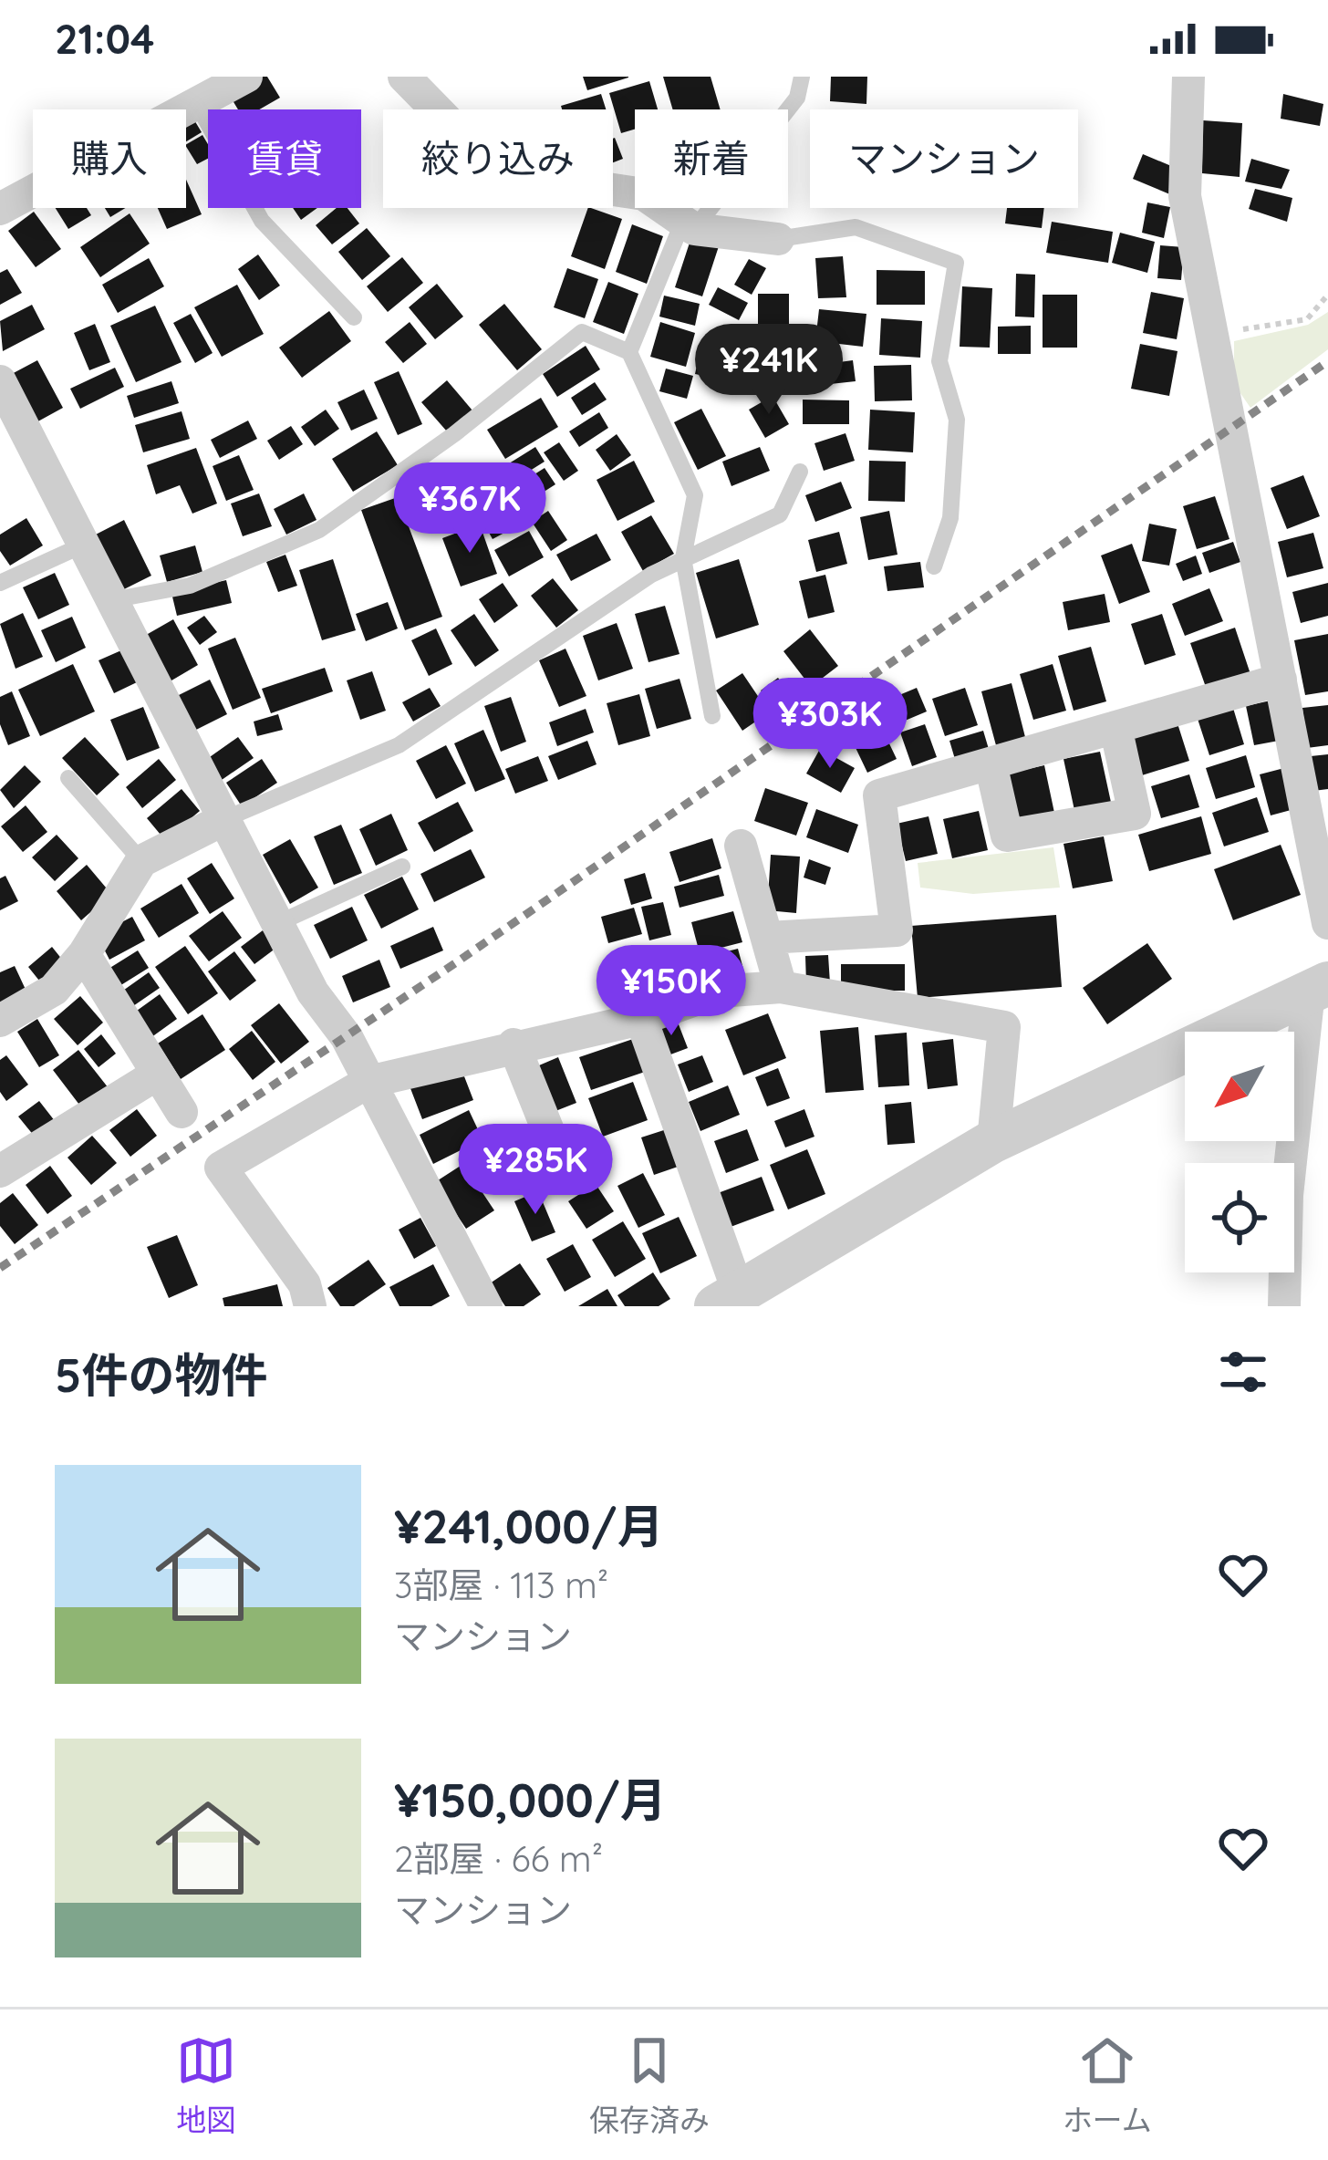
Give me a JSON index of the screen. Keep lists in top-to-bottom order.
{
  "north": "bottom left",
  "page": {
    "status": "21:04",
    "chip": [
      "購入",
      "賃貸",
      "絞り込み",
      "新着",
      "マンション"
    ],
    "price": [
      "¥241K",
      "¥367K",
      "¥303K",
      "¥150K",
      "¥285K"
    ],
    "heading": "5件の物件",
    "list": [
      {
        "name": "¥241,000/月",
        "note": "3部屋 · 113 m² · マンション"
      },
      {
        "name": "¥150,000/月",
        "note": "2部屋 · 66 m² · マンション"
      }
    ],
    "tabs": ["地図", "保存済み", "ホーム"]
  }
}
